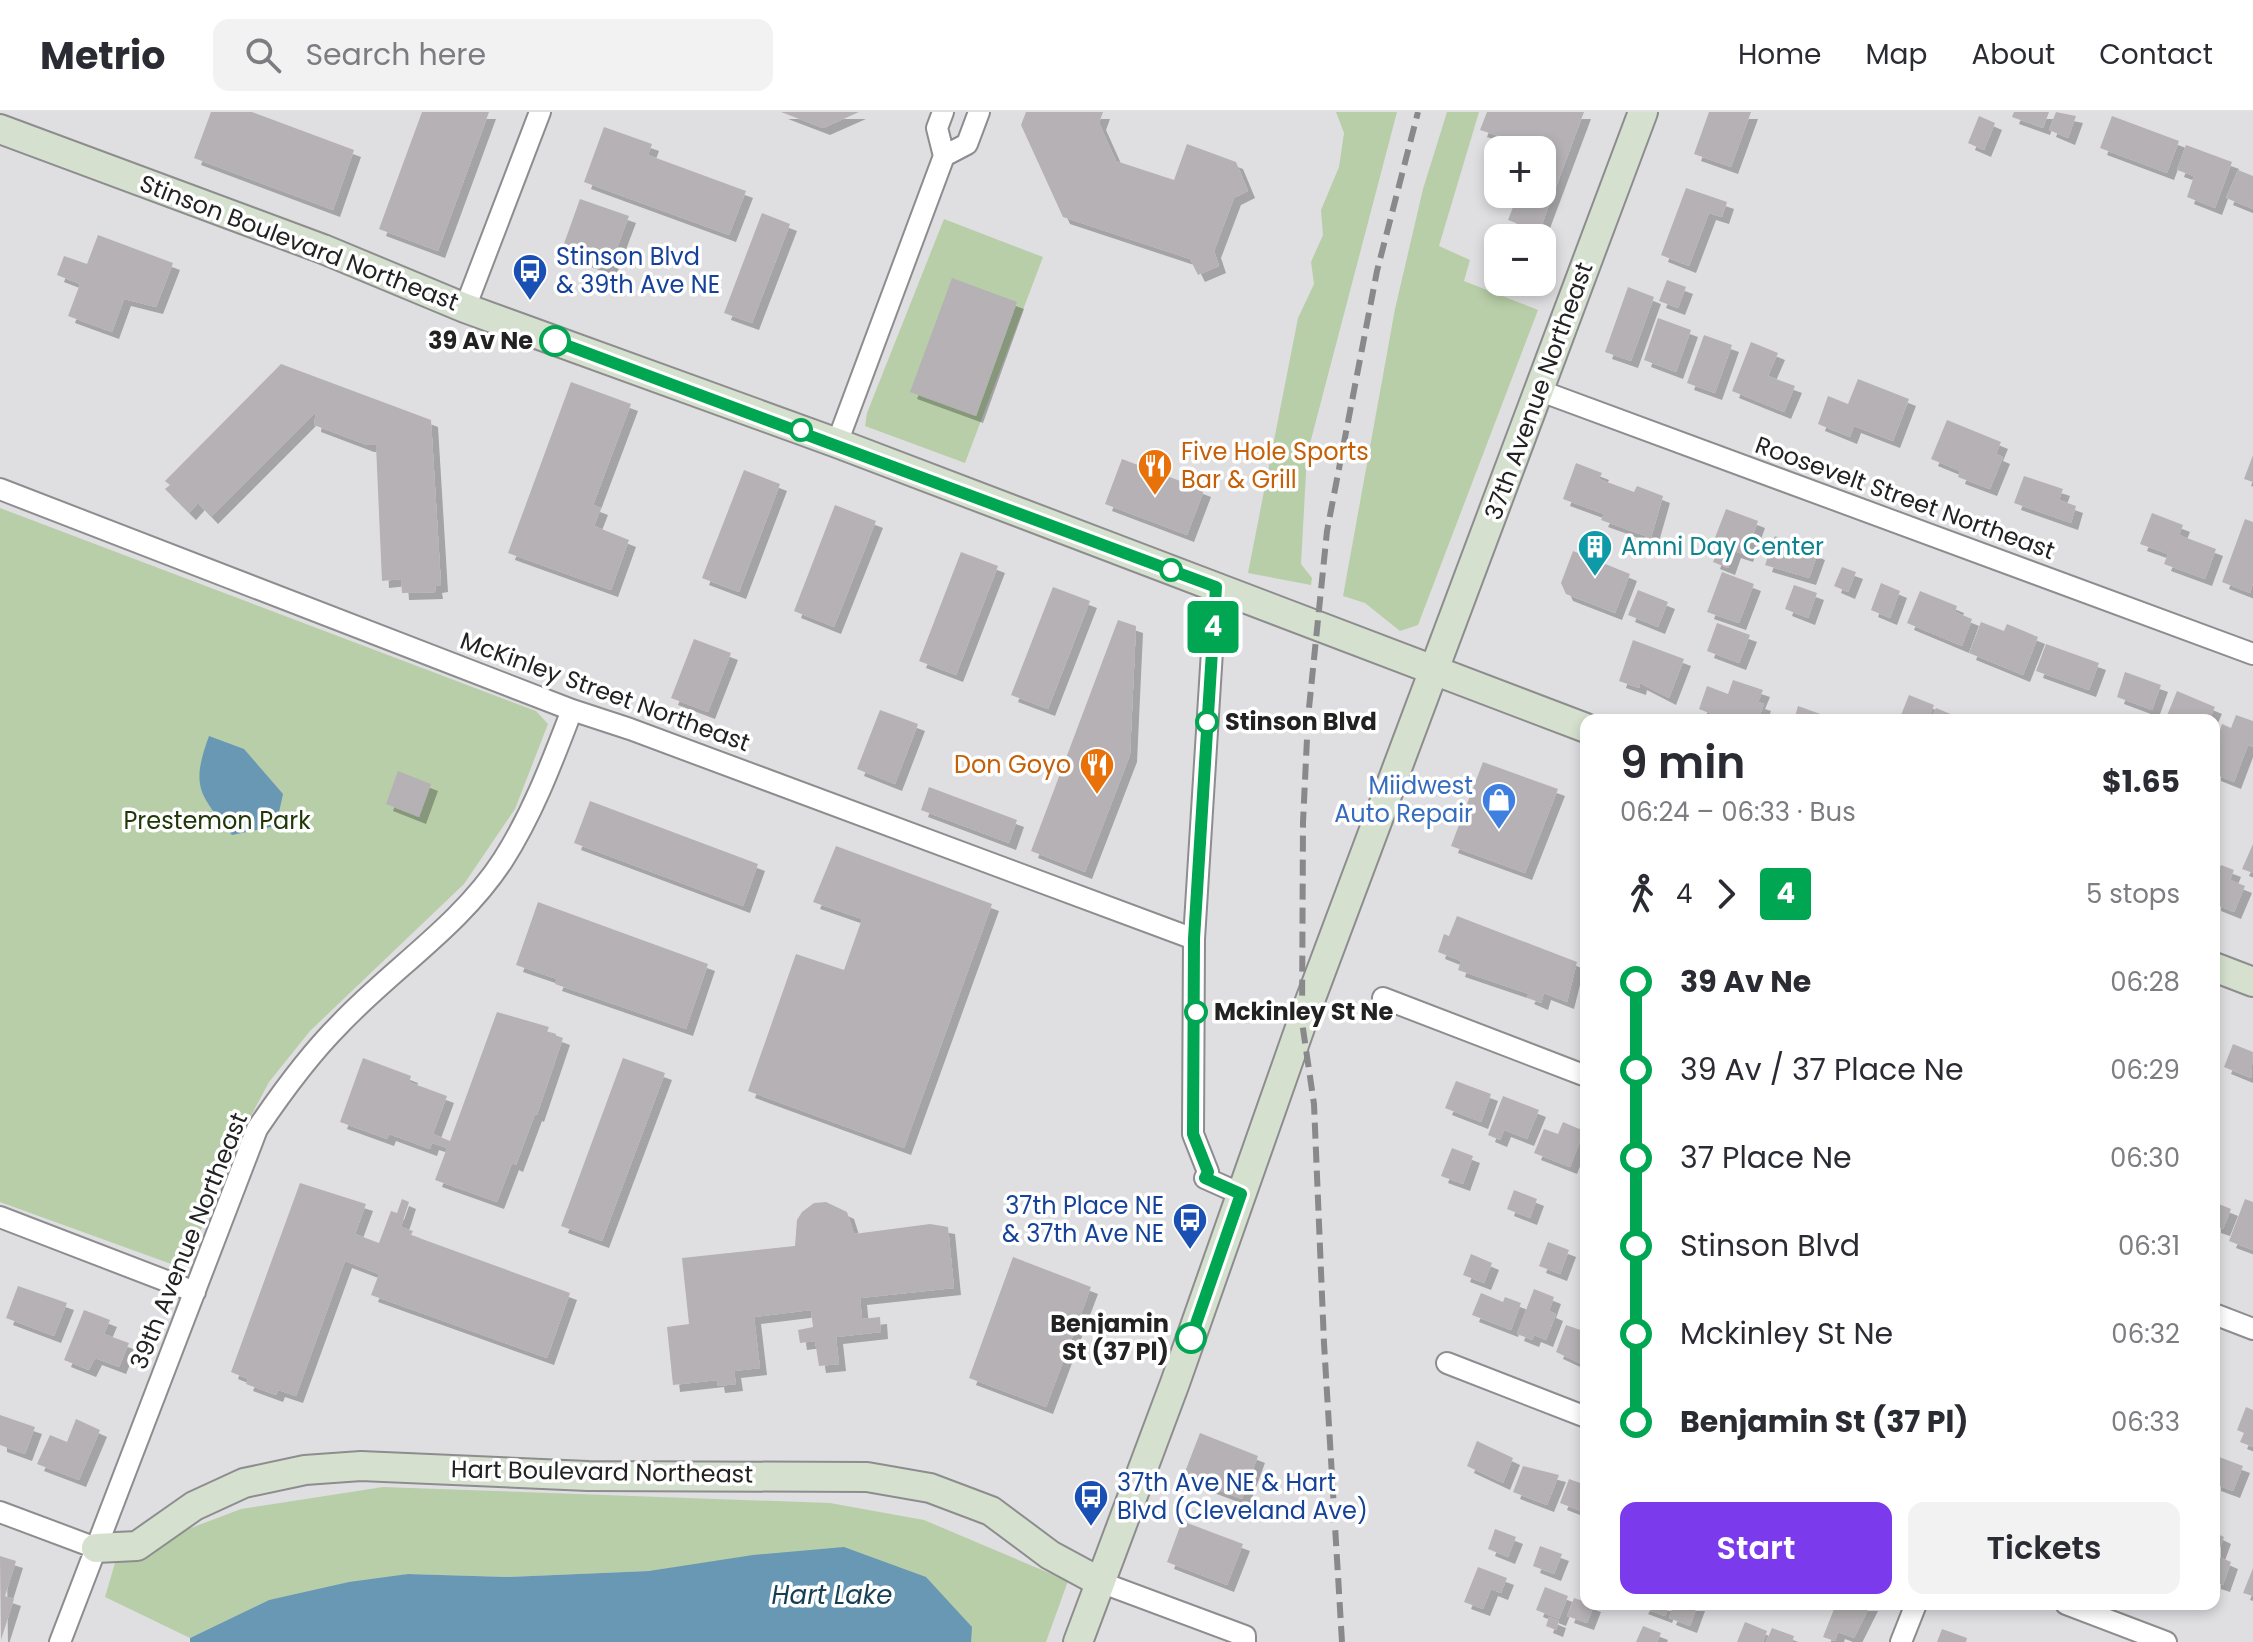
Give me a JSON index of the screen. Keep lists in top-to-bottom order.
{
  "streets": {
    "street": [
      "Stinson Boulevard Northeast",
      "37th Avenue Northeast",
      "Roosevelt Street Northeast",
      "McKinley Street Northeast",
      "39th Avenue Northeast",
      "Hart Boulevard Northeast"
    ]
  },
  "crossings": [
    ["Stinson Boulevard Northeast", "37th Avenue Northeast"],
    ["37th Avenue Northeast", "Roosevelt Street Northeast"],
    ["37th Avenue Northeast", "Hart Boulevard Northeast"],
    ["McKinley Street Northeast", "39th Avenue Northeast"],
    ["39th Avenue Northeast", "Hart Boulevard Northeast"]
  ],
  "water": ["Hart Lake"],
  "parks": ["Prestemon Park"],
  "places": {
    "bus stop": ["Stinson Blvd & 39th Ave NE", "37th Place NE & 37th Ave NE", "37th Ave NE & Hart Blvd (Cleveland Ave)"],
    "other": [
      "39 Av Ne",
      "Stinson Blvd",
      "Mckinley St Ne",
      "Benjamin St (37 Pl)"
    ],
    "restaurant": ["Five Hole Sports Bar & Grill", "Don Goyo"],
    "building": ["Amni Day Center"],
    "shop": ["Miidwest Auto Repair"]
  },
  "lines": ["bus line 4"],
  "page": {
    "header": "Metrio",
    "search": "Search here",
    "nav": [
      "Home",
      "Map",
      "About",
      "Contact"
    ],
    "on_map": "4",
    "map_buttons": ["+", "−"],
    "heading": ["9 min", "06:24 – 06:33 · Bus", "$1.65"],
    "legs": ["4", "4", "5 stops"],
    "list": [
      {
        "name": "39 Av Ne",
        "value": "06:28"
      },
      {
        "name": "39 Av / 37 Place Ne",
        "value": "06:29"
      },
      {
        "name": "37 Place Ne",
        "value": "06:30"
      },
      {
        "name": "Stinson Blvd",
        "value": "06:31"
      },
      {
        "name": "Mckinley St Ne",
        "value": "06:32"
      },
      {
        "name": "Benjamin St (37 Pl)",
        "value": "06:33"
      }
    ],
    "buttons": ["Start", "Tickets"]
  }
}
